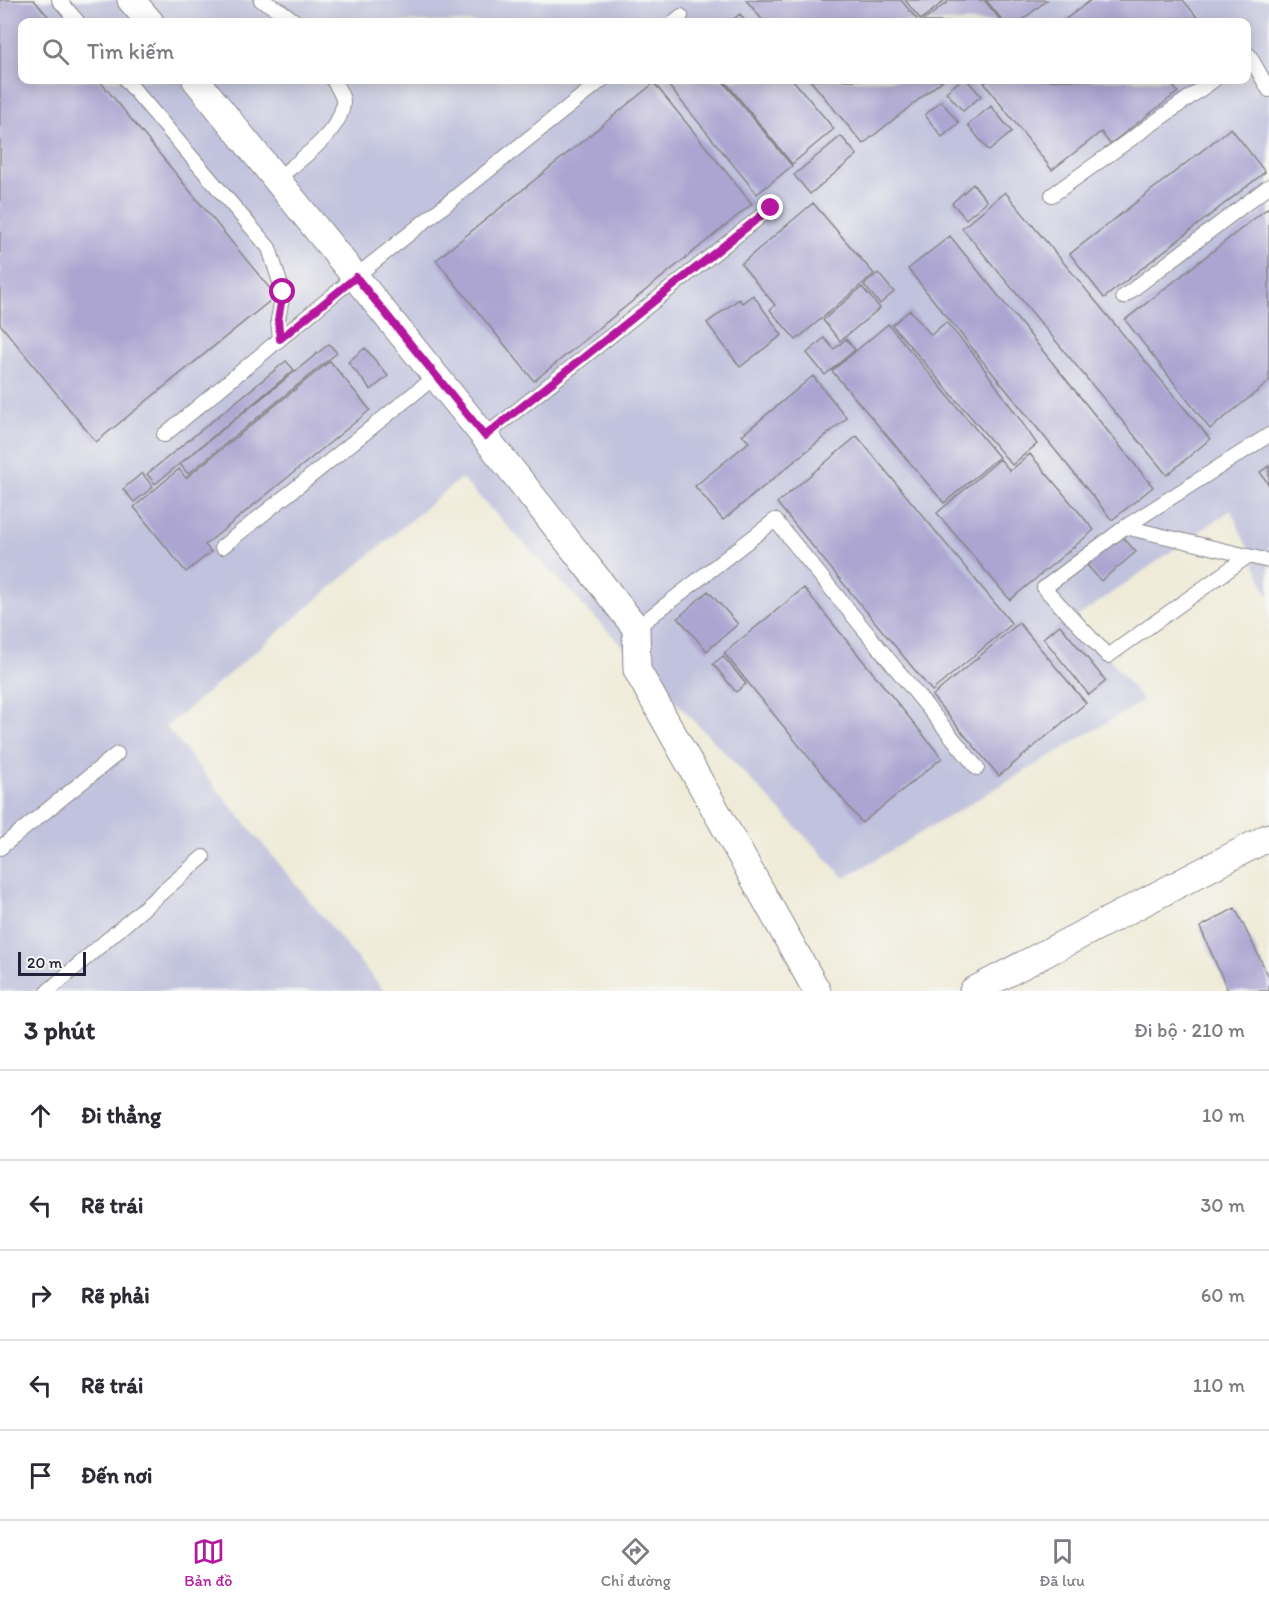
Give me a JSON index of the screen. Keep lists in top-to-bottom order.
{
  "scale_bar": "20 m",
  "page": {
    "search": "Tìm kiếm",
    "scale": "20 m",
    "heading": ["3 phút", "Đi bộ · 210 m"],
    "list": [
      ["Đi thẳng", "10 m"],
      ["Rẽ trái", "30 m"],
      ["Rẽ phải", "60 m"],
      ["Rẽ trái", "110 m"],
      "Đến nơi"
    ],
    "nav": ["Bản đồ", "Chỉ đường", "Đã lưu"]
  }
}
